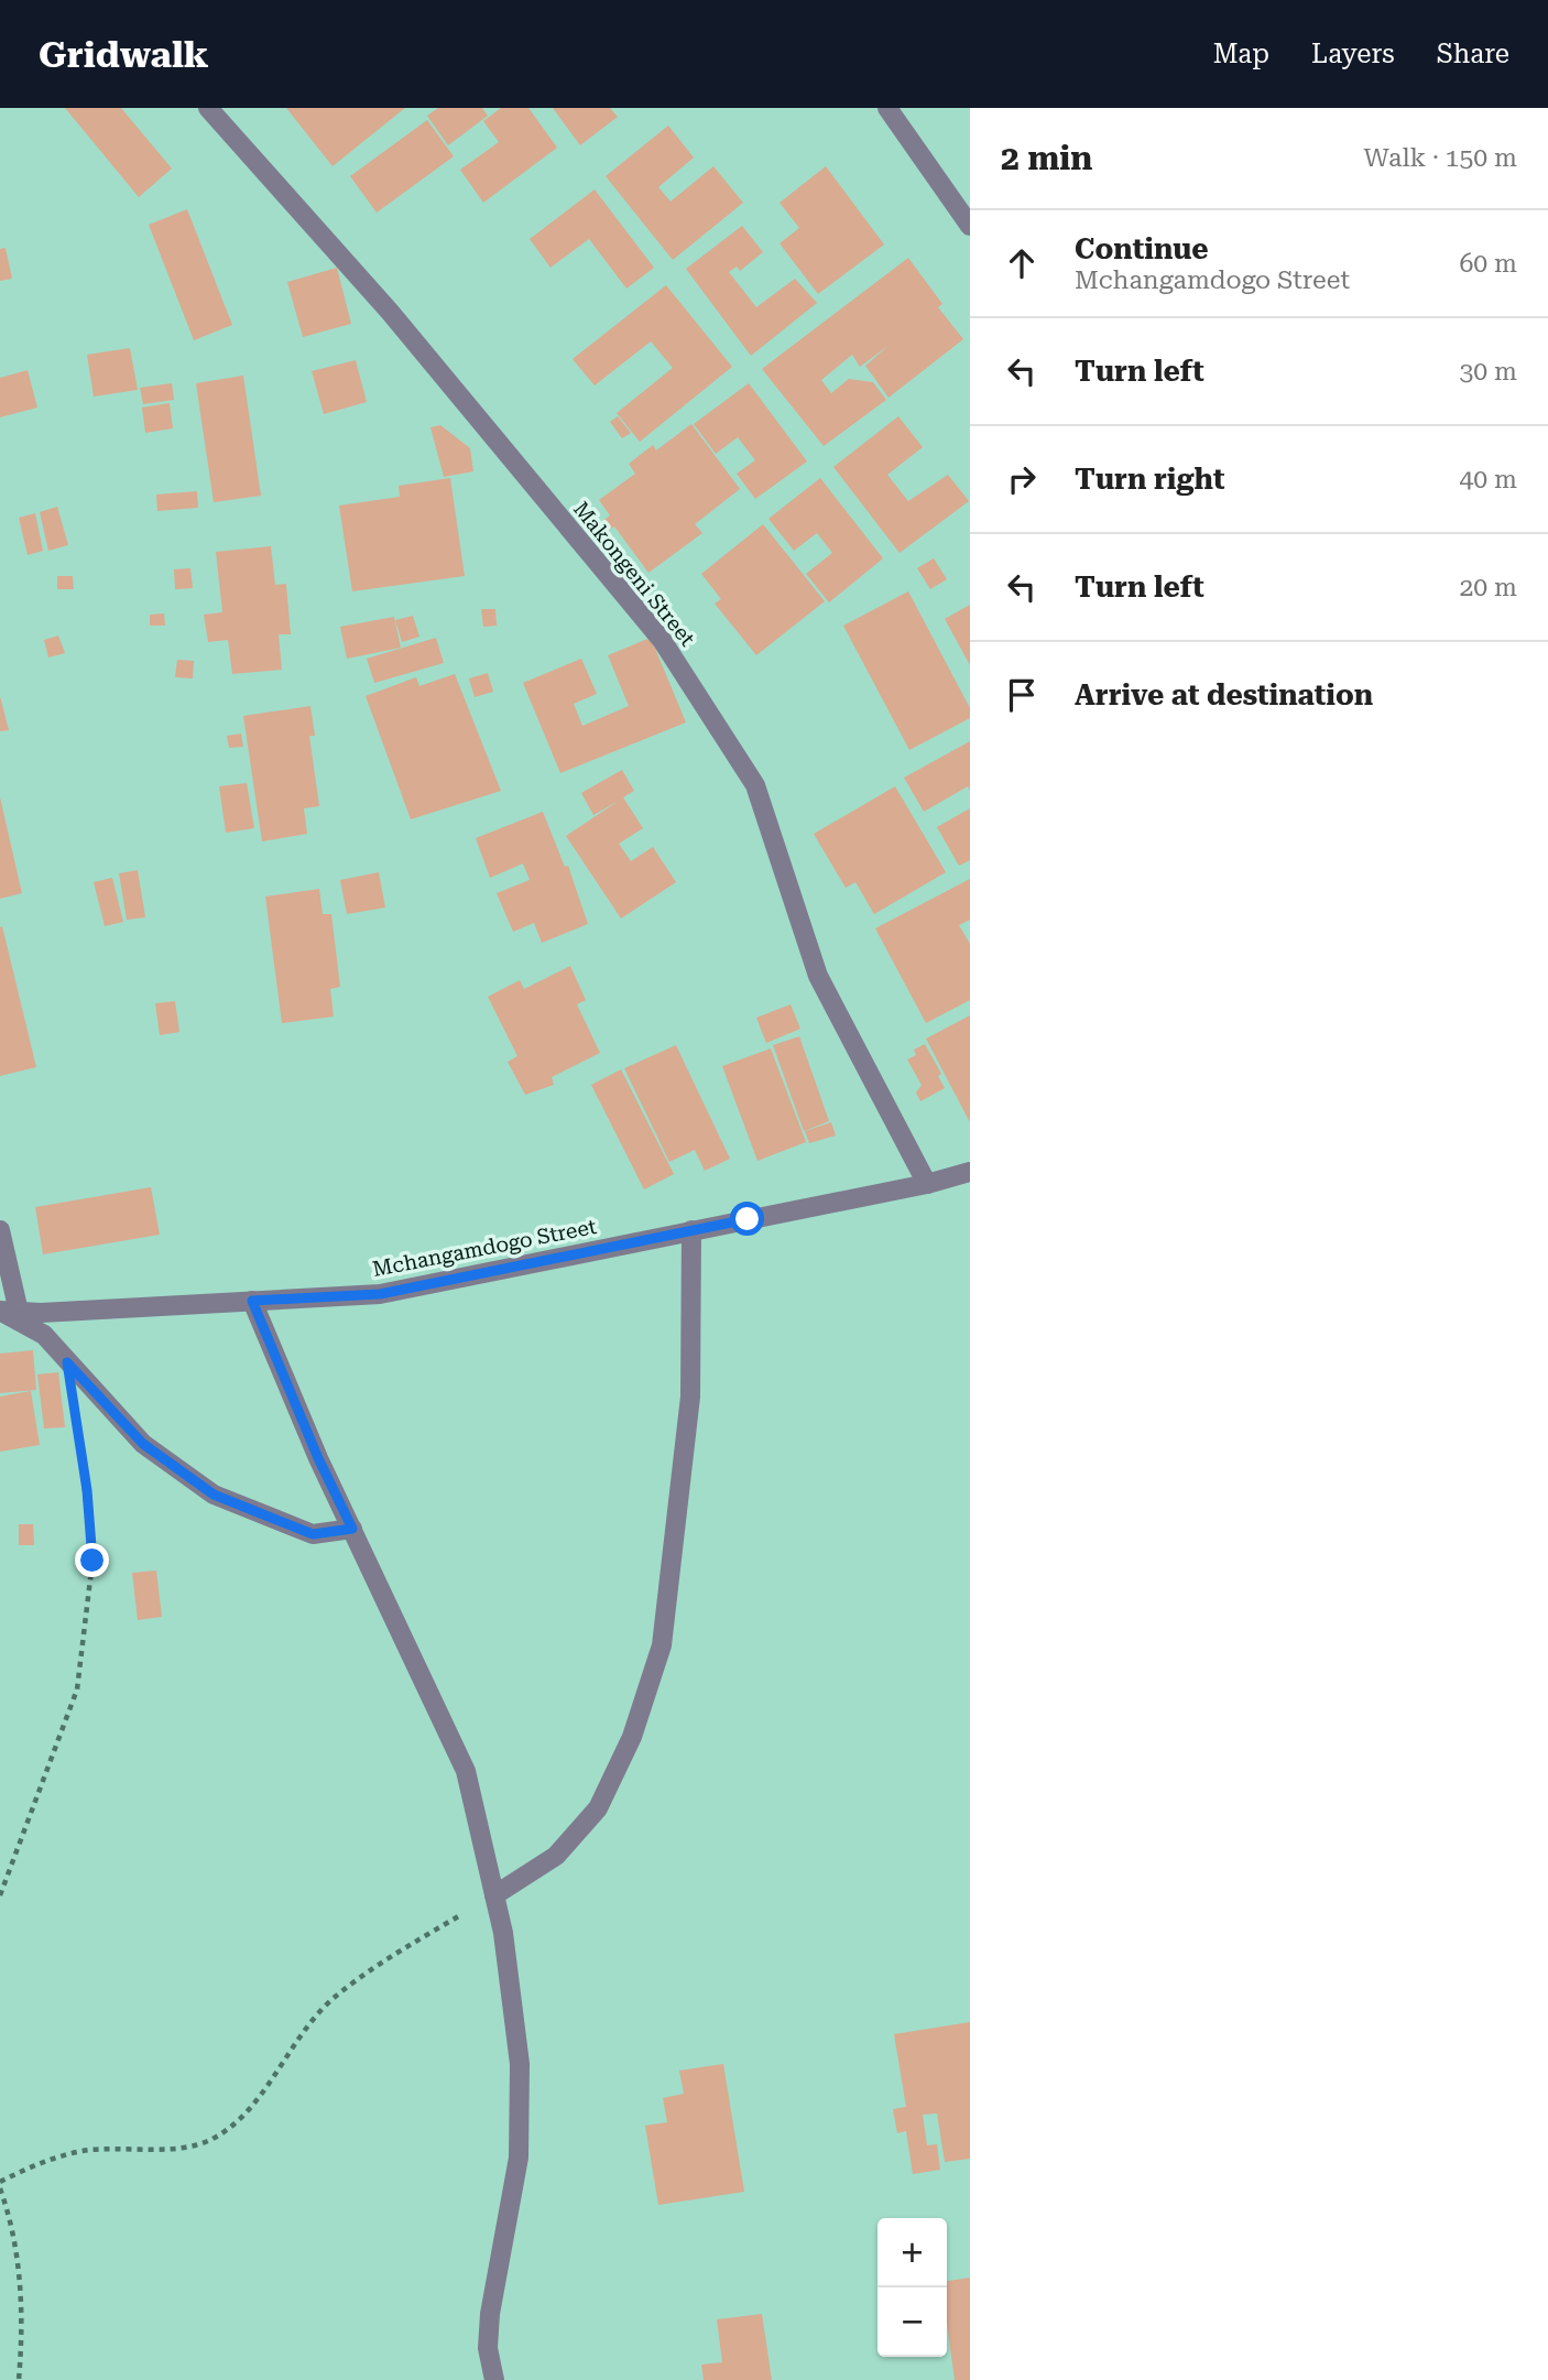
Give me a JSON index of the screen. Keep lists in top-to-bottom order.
{
  "streets": {
    "street": ["Makongeni Street", "Mchangamdogo Street"]
  },
  "crossings": [
    ["Makongeni Street", "Mchangamdogo Street"]
  ],
  "page": {
    "header": "Gridwalk",
    "nav": ["Map", "Layers", "Share"],
    "heading": ["2 min", "Walk · 150 m"],
    "list": [
      ["Continue", "Mchangamdogo Street", "60 m"],
      ["Turn left", "30 m"],
      ["Turn right", "40 m"],
      ["Turn left", "20 m"],
      "Arrive at destination"
    ],
    "map_buttons": ["+", "−"]
  }
}
